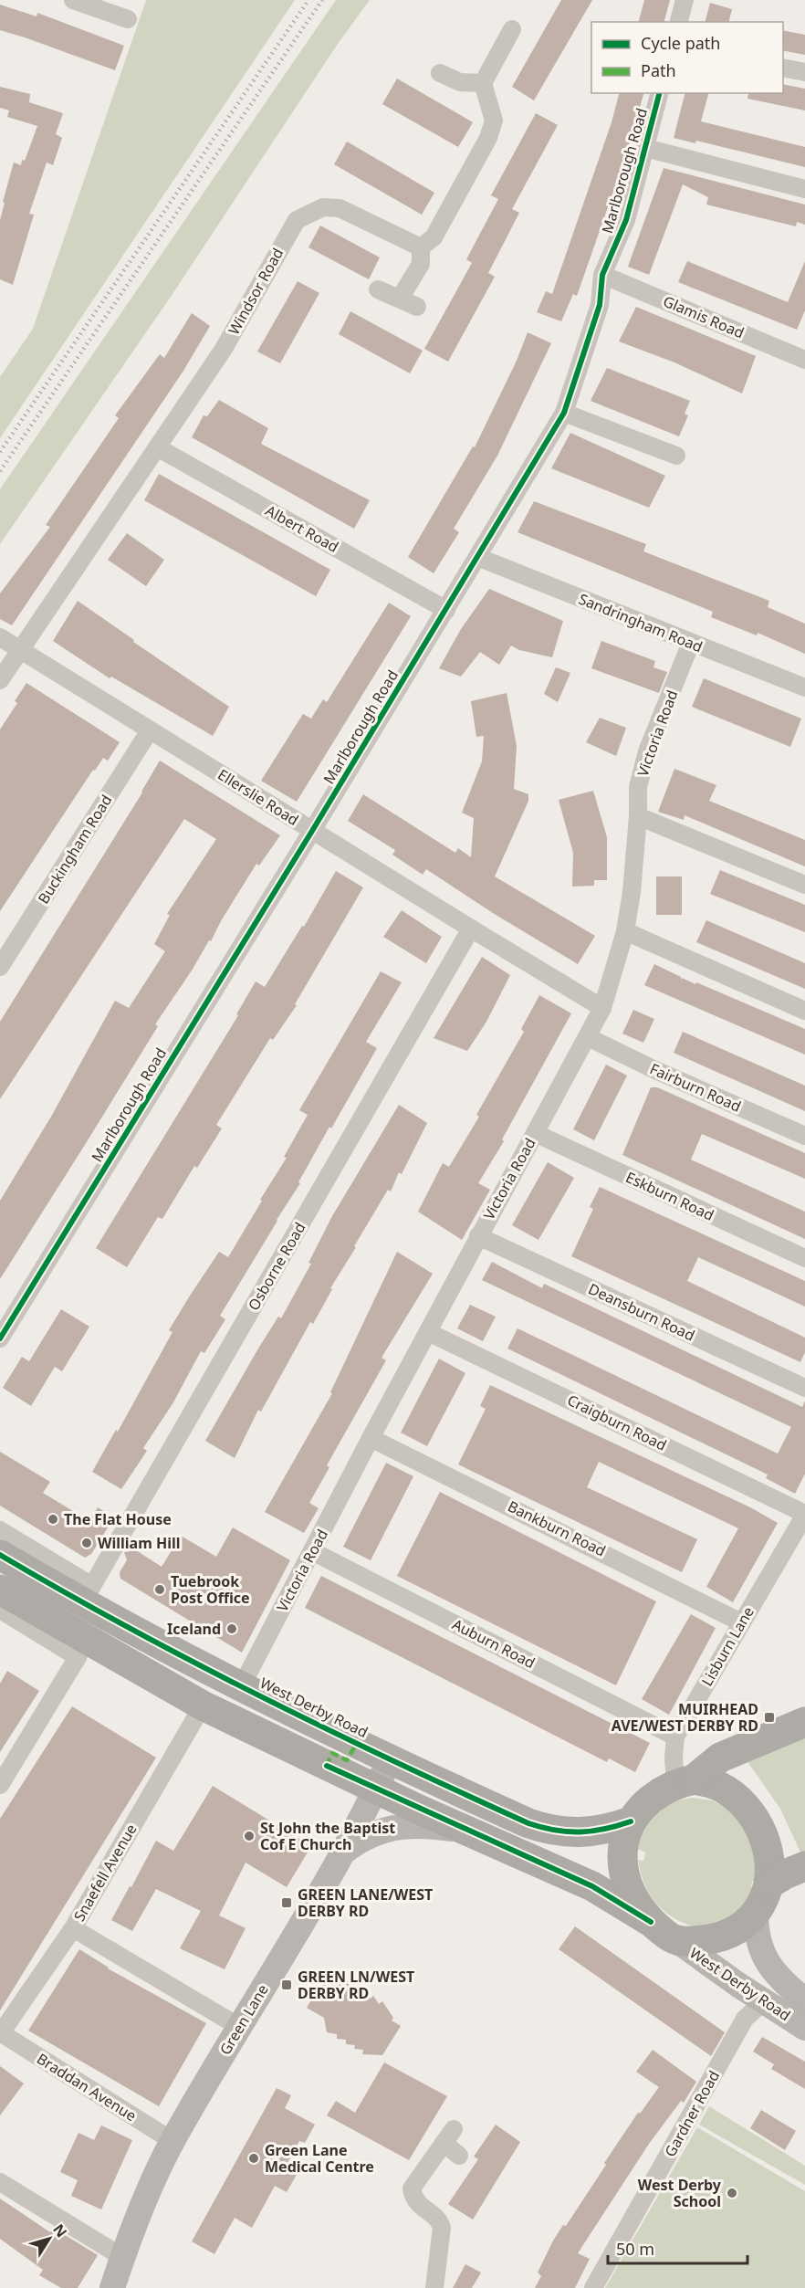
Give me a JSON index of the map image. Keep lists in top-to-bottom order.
{
  "streets": {
    "highway": ["West Derby Road"],
    "main road": ["Green Lane"],
    "street": [
      "Marlborough Road",
      "Windsor Road",
      "Glamis Road",
      "Albert Road",
      "Sandringham Road",
      "Victoria Road",
      "Ellerslie Road",
      "Buckingham Road",
      "Fairburn Road",
      "Eskburn Road",
      "Osborne Road",
      "Deansburn Road",
      "Craigburn Road",
      "Bankburn Road",
      "Auburn Road",
      "Lisburn Lane",
      "Snaefell Avenue",
      "Braddan Avenue",
      "Gardner Road"
    ]
  },
  "crossings": [
    ["Marlborough Road", "Glamis Road"],
    ["Marlborough Road", "Albert Road"],
    ["Marlborough Road", "Sandringham Road"],
    ["Marlborough Road", "Ellerslie Road"],
    ["Windsor Road", "Albert Road"],
    ["Windsor Road", "Ellerslie Road"],
    ["Sandringham Road", "Victoria Road"],
    ["Victoria Road", "Ellerslie Road"],
    ["Victoria Road", "Fairburn Road"],
    ["Victoria Road", "Eskburn Road"],
    ["Victoria Road", "Deansburn Road"],
    ["Victoria Road", "Craigburn Road"],
    ["Victoria Road", "Bankburn Road"],
    ["Victoria Road", "Auburn Road"],
    ["Victoria Road", "West Derby Road"],
    ["Ellerslie Road", "Buckingham Road"],
    ["Ellerslie Road", "Osborne Road"],
    ["Osborne Road", "West Derby Road"],
    ["Craigburn Road", "Lisburn Lane"],
    ["Bankburn Road", "Lisburn Lane"],
    ["Auburn Road", "Lisburn Lane"],
    ["Lisburn Lane", "West Derby Road"],
    ["West Derby Road", "Green Lane"],
    ["West Derby Road", "Gardner Road"],
    ["Snaefell Avenue", "Braddan Avenue"],
    ["Green Lane", "Braddan Avenue"]
  ],
  "places": {
    "other": [
      "The Flat House",
      "William Hill",
      "Tuebrook Post Office",
      "Iceland",
      "St John the Baptist Cof E Church",
      "Green Lane Medical Centre",
      "West Derby School"
    ],
    "transit": ["MUIRHEAD AVE/WEST DERBY RD", "GREEN LANE/WEST DERBY RD", "GREEN LN/WEST DERBY RD"]
  },
  "legend": ["Cycle path", "Path"],
  "scale_bar": "50 m",
  "north": "top right"
}
